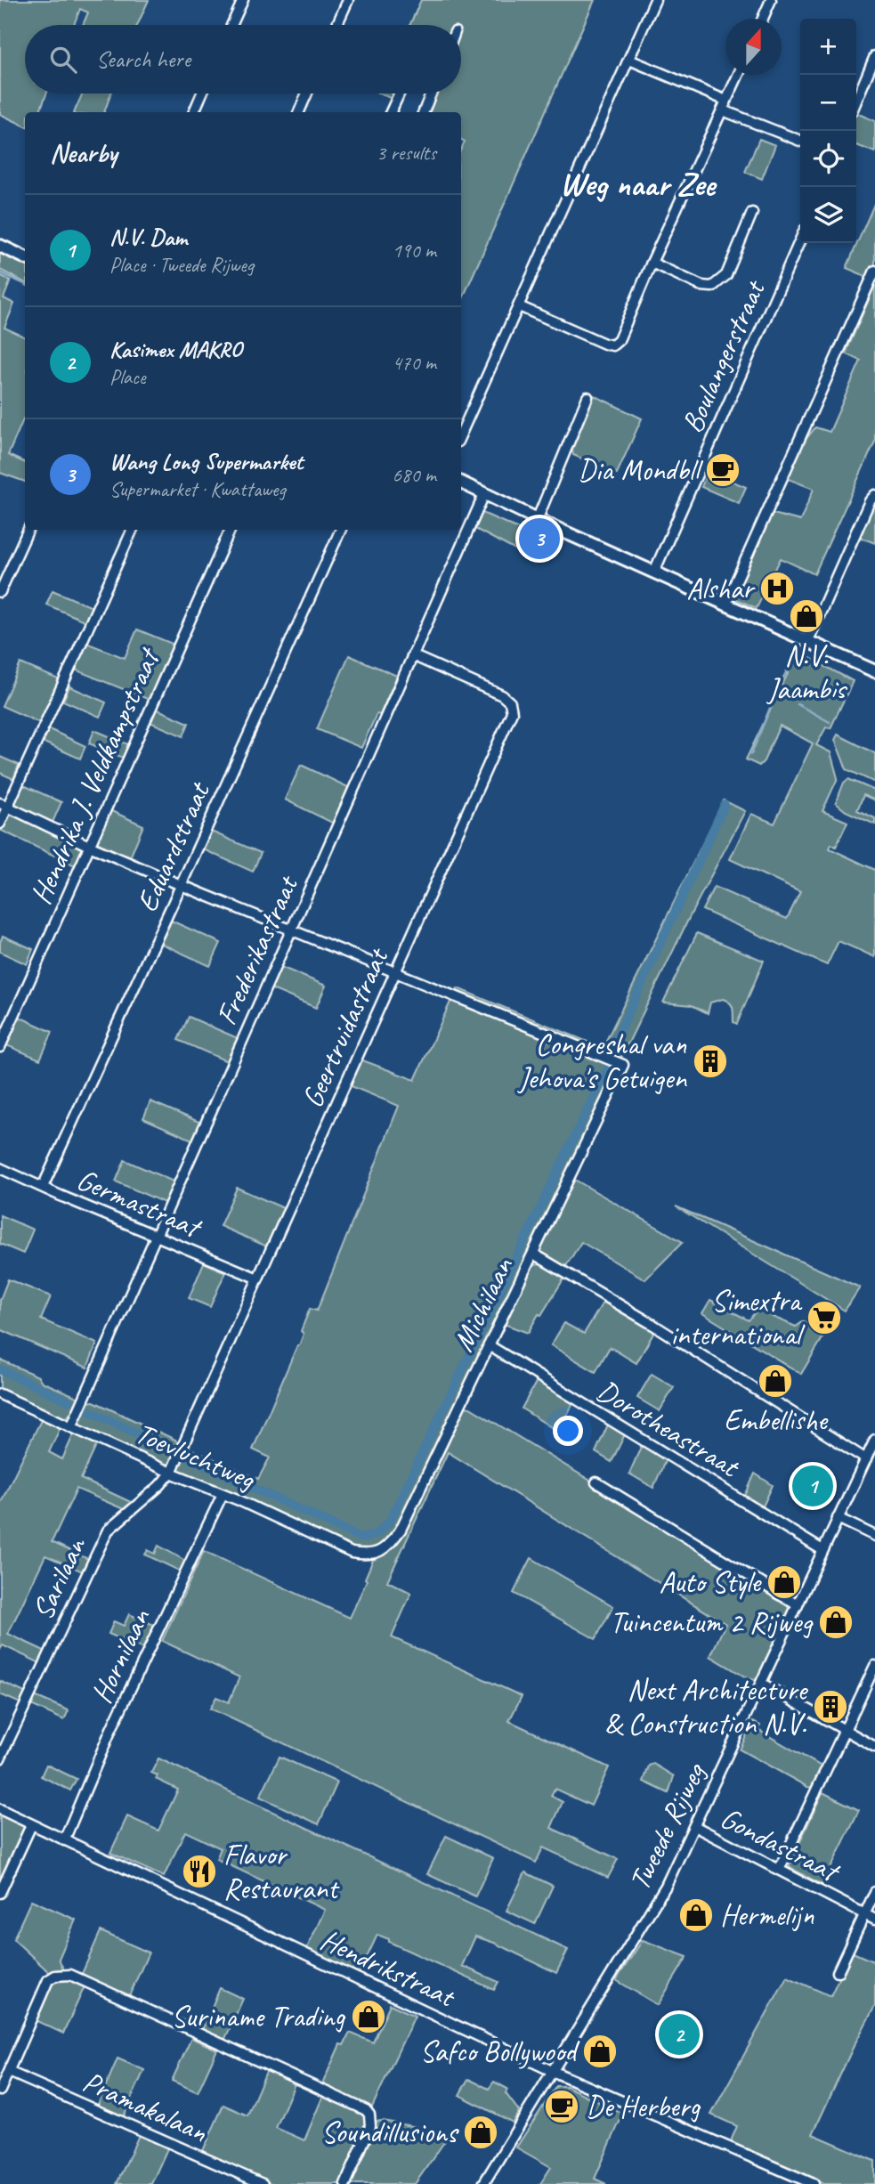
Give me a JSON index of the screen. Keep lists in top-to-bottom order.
{
  "streets": {
    "street": [
      "Boulangerstraat",
      "Hendrika J. Veldkampstraat",
      "Eduardstraat",
      "Frederikastraat",
      "Geertruidastraat",
      "Germastraat",
      "Michilaan",
      "Dorotheastraat",
      "Toevluchtweg",
      "Sarilaan",
      "Hornilaan",
      "Tweede Rijweg",
      "Gondastraat",
      "Hendrikstraat",
      "Pramakalaan"
    ]
  },
  "crossings": [
    ["Eduardstraat", "Germastraat"],
    ["Frederikastraat", "Geertruidastraat"],
    ["Frederikastraat", "Germastraat"],
    ["Frederikastraat", "Toevluchtweg"],
    ["Geertruidastraat", "Germastraat"],
    ["Geertruidastraat", "Michilaan"],
    ["Geertruidastraat", "Toevluchtweg"],
    ["Geertruidastraat", "Sarilaan"],
    ["Michilaan", "Dorotheastraat"],
    ["Michilaan", "Toevluchtweg"],
    ["Dorotheastraat", "Tweede Rijweg"],
    ["Toevluchtweg", "Sarilaan"],
    ["Toevluchtweg", "Hornilaan"],
    ["Hornilaan", "Hendrikstraat"],
    ["Tweede Rijweg", "Gondastraat"],
    ["Tweede Rijweg", "Hendrikstraat"]
  ],
  "districts": ["Weg naar Zee"],
  "places": {
    "cafe": ["Dia Mondbll", "De Herberg"],
    "hospital": ["Alshar"],
    "shop": [
      "N.V. Jaambis",
      "Embellishe",
      "Auto Style",
      "Tuincentum 2 Rijweg",
      "Hermelijn",
      "Suriname Trading",
      "Safco Bollywood",
      "Soundillusions"
    ],
    "building": ["Congreshal van Jehova's Getuigen", "Next Architecture & Construction N.V."],
    "supermarket": ["Simextra international"],
    "restaurant": ["Flavor Restaurant"]
  },
  "north": "top",
  "page": {
    "map_buttons": ["+", "−"],
    "search": "Search here",
    "heading": ["Nearby", "3 results"],
    "list": [
      {
        "mark": "1",
        "name": "N.V. Dam",
        "note": "Place · Tweede Rijweg",
        "value": "190 m"
      },
      {
        "mark": "2",
        "name": "Kasimex MAKRO",
        "note": "Place",
        "value": "470 m"
      },
      {
        "mark": "3",
        "name": "Wang Long Supermarket",
        "note": "Supermarket · Kwattaweg",
        "value": "680 m"
      }
    ],
    "pins": ["3", "1", "2"]
  }
}
